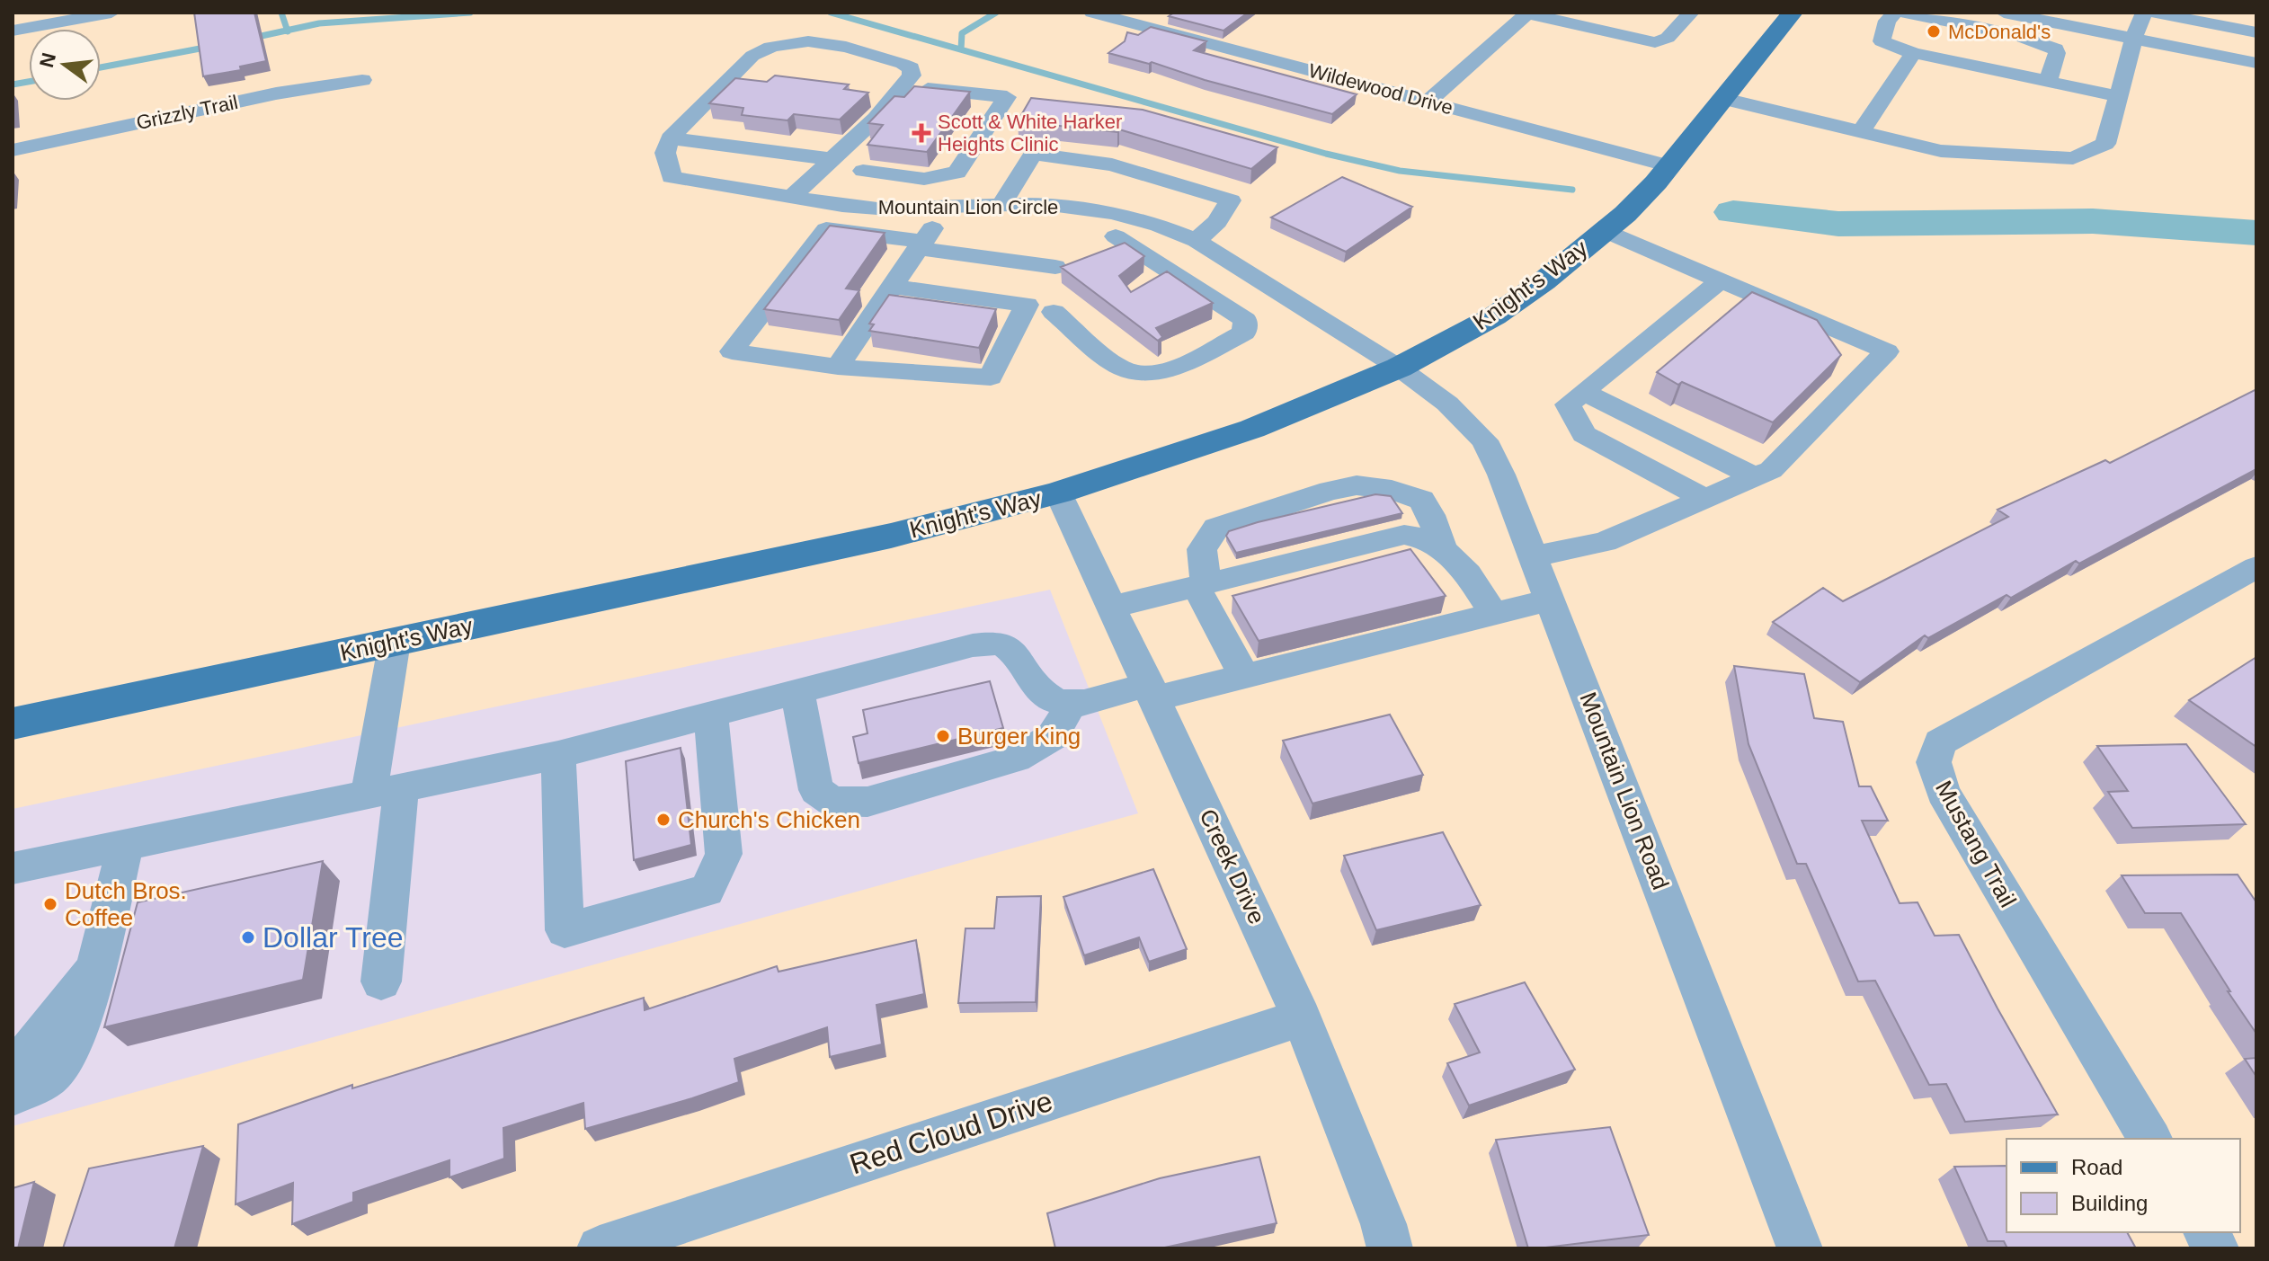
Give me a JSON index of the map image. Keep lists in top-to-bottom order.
{
  "streets": {
    "main road": ["Knight's Way"],
    "street": [
      "Wildewood Drive",
      "Grizzly Trail",
      "Mountain Lion Circle",
      "Mountain Lion Road",
      "Mustang Trail",
      "Creek Drive",
      "Red Cloud Drive"
    ]
  },
  "crossings": [
    ["Wildewood Drive", "Knight's Way"],
    ["Mountain Lion Circle", "Knight's Way"],
    ["Mountain Lion Circle", "Mountain Lion Road"],
    ["Knight's Way", "Mountain Lion Road"],
    ["Knight's Way", "Creek Drive"],
    ["Creek Drive", "Red Cloud Drive"]
  ],
  "places": {
    "other": [
      "McDonald's",
      "Burger King",
      "Church's Chicken",
      "Dutch Bros. Coffee",
      "Dollar Tree"
    ],
    "health": ["Scott & White Harker Heights Clinic"]
  },
  "legend": ["Road", "Building"],
  "north": "left"
}
